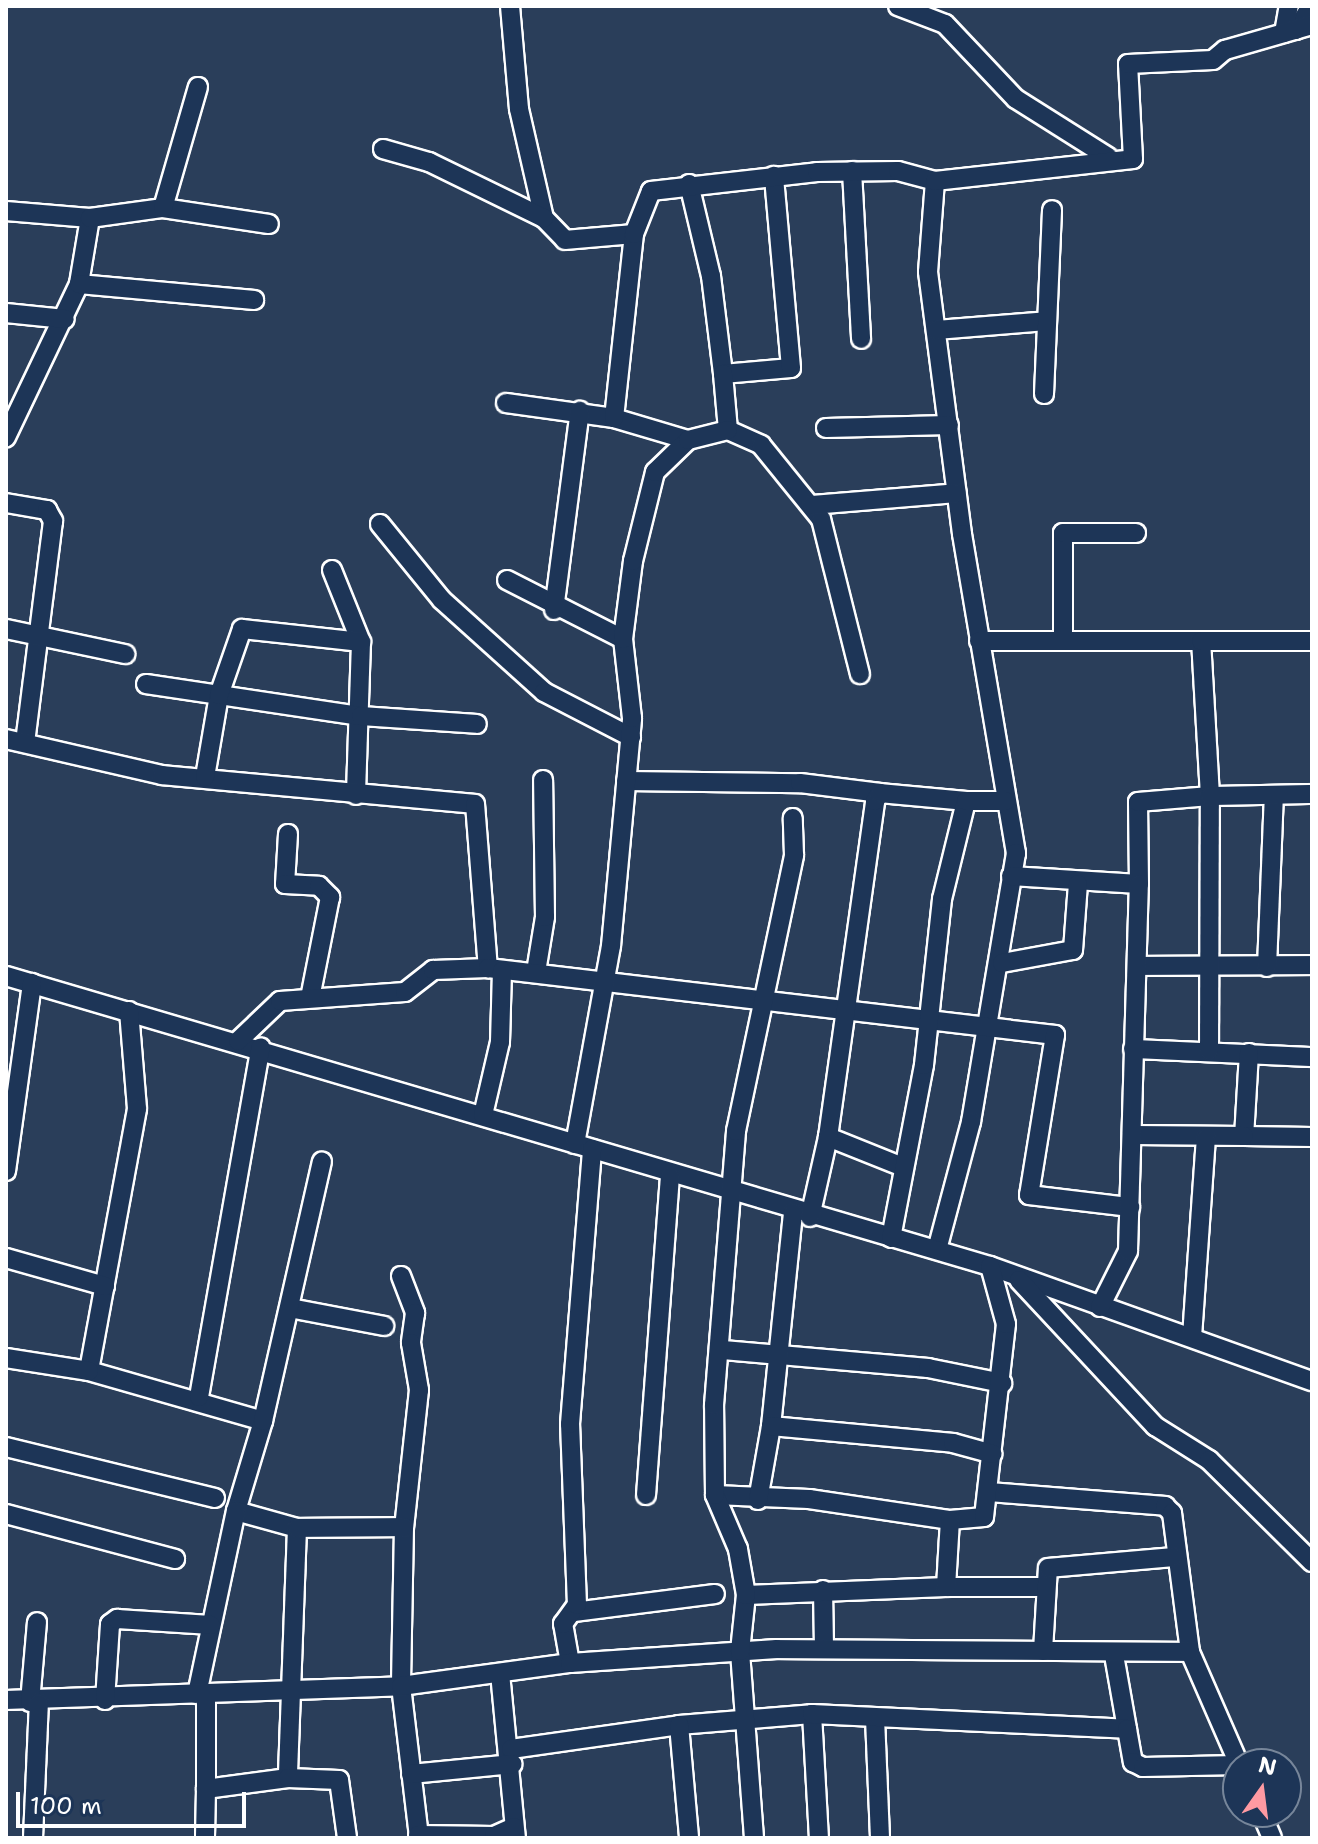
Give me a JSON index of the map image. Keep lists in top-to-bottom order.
{
  "scale_bar": "100 m",
  "north": "top"
}
